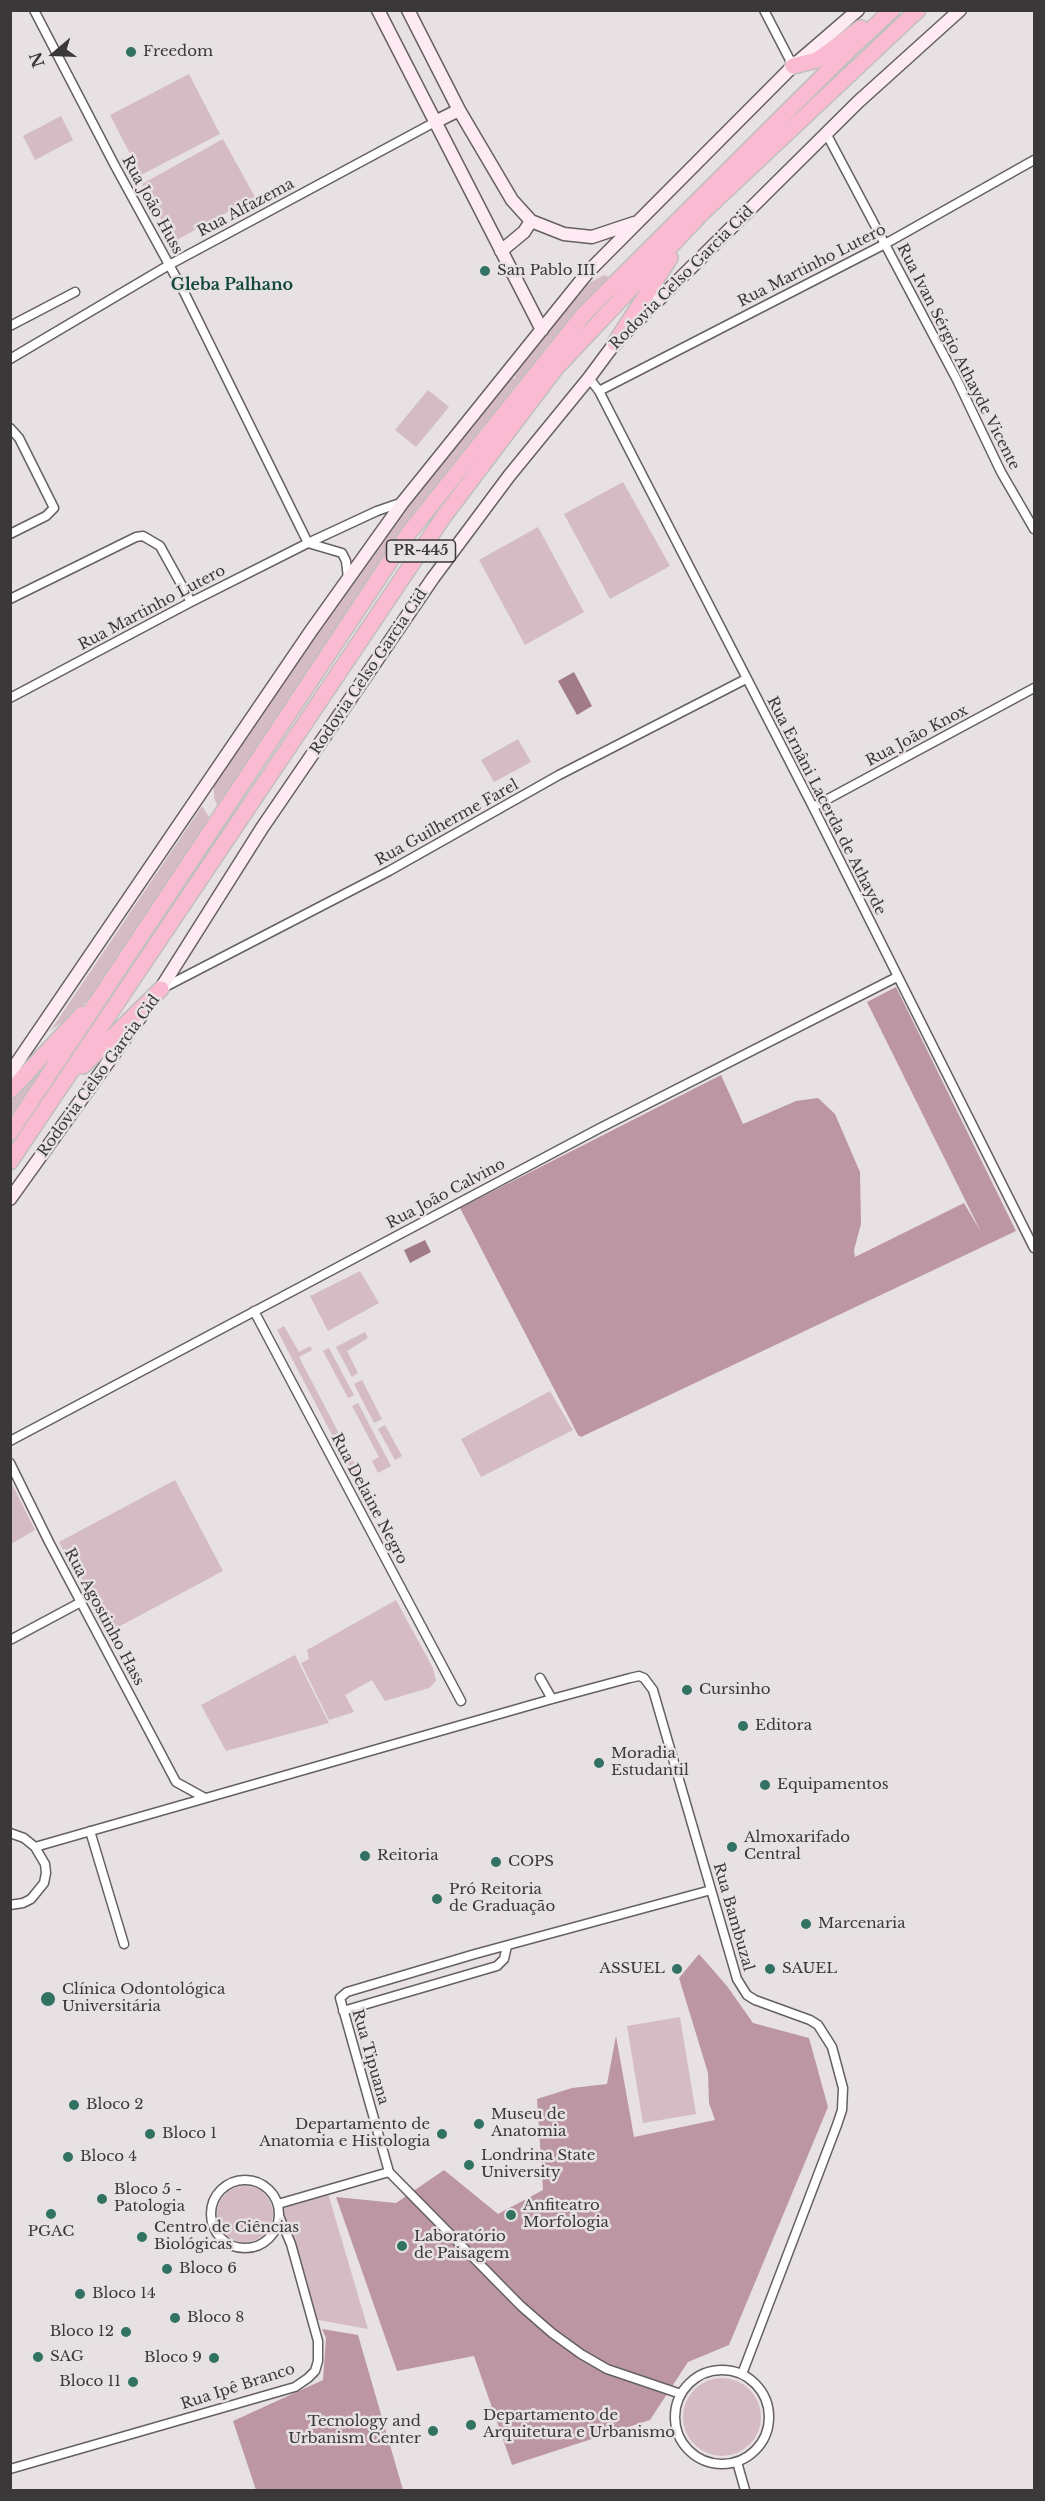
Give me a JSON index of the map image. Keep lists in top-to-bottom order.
{
  "streets": {
    "highway": ["Rodovia Celso Garcia Cid", "PR-445"],
    "street": [
      "Rua João Huss",
      "Rua Alfazema",
      "Rua Martinho Lutero",
      "Rua Ivan Sérgio Athayde Vicente",
      "Rua João Knox",
      "Rua Ernâni Lacerda de Athayde",
      "Rua Guilherme Farel",
      "Rua João Calvino",
      "Rua Delaine Negro",
      "Rua Agostinho Hass",
      "Rua Bambuzal",
      "Rua Tipuana",
      "Rua Ipê Branco"
    ]
  },
  "crossings": [
    ["Rua João Huss", "Rua Alfazema"],
    ["Rua João Huss", "Rua Martinho Lutero"],
    ["Rua Martinho Lutero", "Rua Ivan Sérgio Athayde Vicente"],
    ["Rua Martinho Lutero", "Rua Ernâni Lacerda de Athayde"],
    ["Rodovia Celso Garcia Cid", "Rua Ivan Sérgio Athayde Vicente"],
    ["Rodovia Celso Garcia Cid", "Rua Ernâni Lacerda de Athayde"],
    ["Rodovia Celso Garcia Cid", "Rua Guilherme Farel"],
    ["Rua João Knox", "Rua Ernâni Lacerda de Athayde"],
    ["Rua Ernâni Lacerda de Athayde", "Rua Guilherme Farel"],
    ["Rua Ernâni Lacerda de Athayde", "Rua João Calvino"],
    ["Rua João Calvino", "Rua Delaine Negro"],
    ["Rua Agostinho Hass", "Rua Bambuzal"],
    ["Rua Bambuzal", "Rua Tipuana"]
  ],
  "districts": ["Gleba Palhano"],
  "places": [
    "Freedom",
    "San Pablo III",
    "Cursinho",
    "Editora",
    "Moradia Estudantil",
    "Equipamentos",
    "Almoxarifado Central",
    "Reitoria",
    "COPS",
    "Pró Reitoria de Graduação",
    "Marcenaria",
    "ASSUEL",
    "SAUEL",
    "Clínica Odontológica Universitária",
    "Bloco 2",
    "Museu de Anatomia",
    "Bloco 1",
    "Departamento de Anatomia e Histologia",
    "Bloco 4",
    "Londrina State University",
    "Bloco 5 - Patologia",
    "PGAC",
    "Anfiteatro Morfologia",
    "Centro de Ciências Biológicas",
    "Laboratório de Paisagem",
    "Bloco 6",
    "Bloco 14",
    "Bloco 8",
    "Bloco 12",
    "SAG",
    "Bloco 9",
    "Bloco 11",
    "Departamento de Arquitetura e Urbanismo",
    "Tecnology and Urbanism Center"
  ],
  "north": "left"
}
